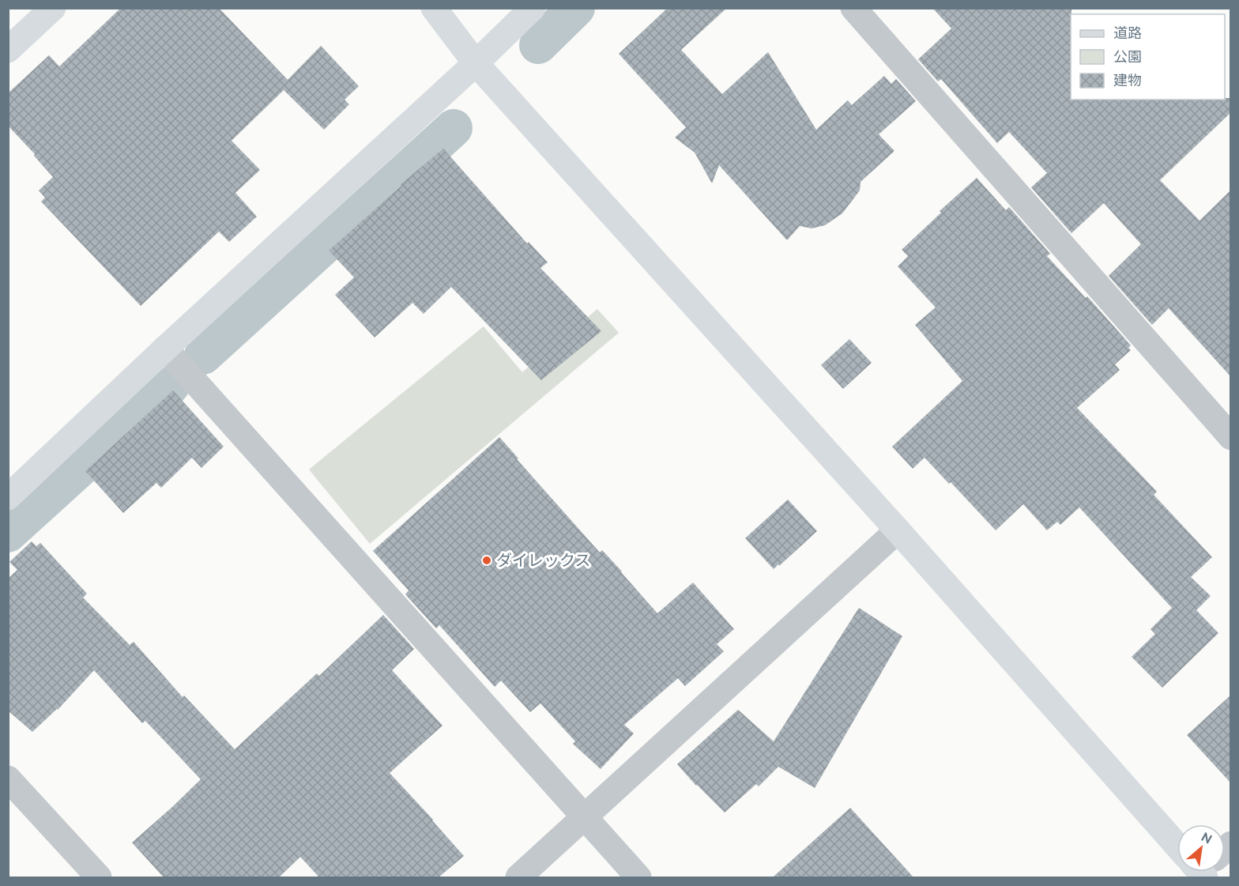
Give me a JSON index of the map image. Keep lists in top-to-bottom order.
{
  "places": ["ダイレックス"],
  "legend": ["道路", "公園", "建物"],
  "north": "top right"
}
